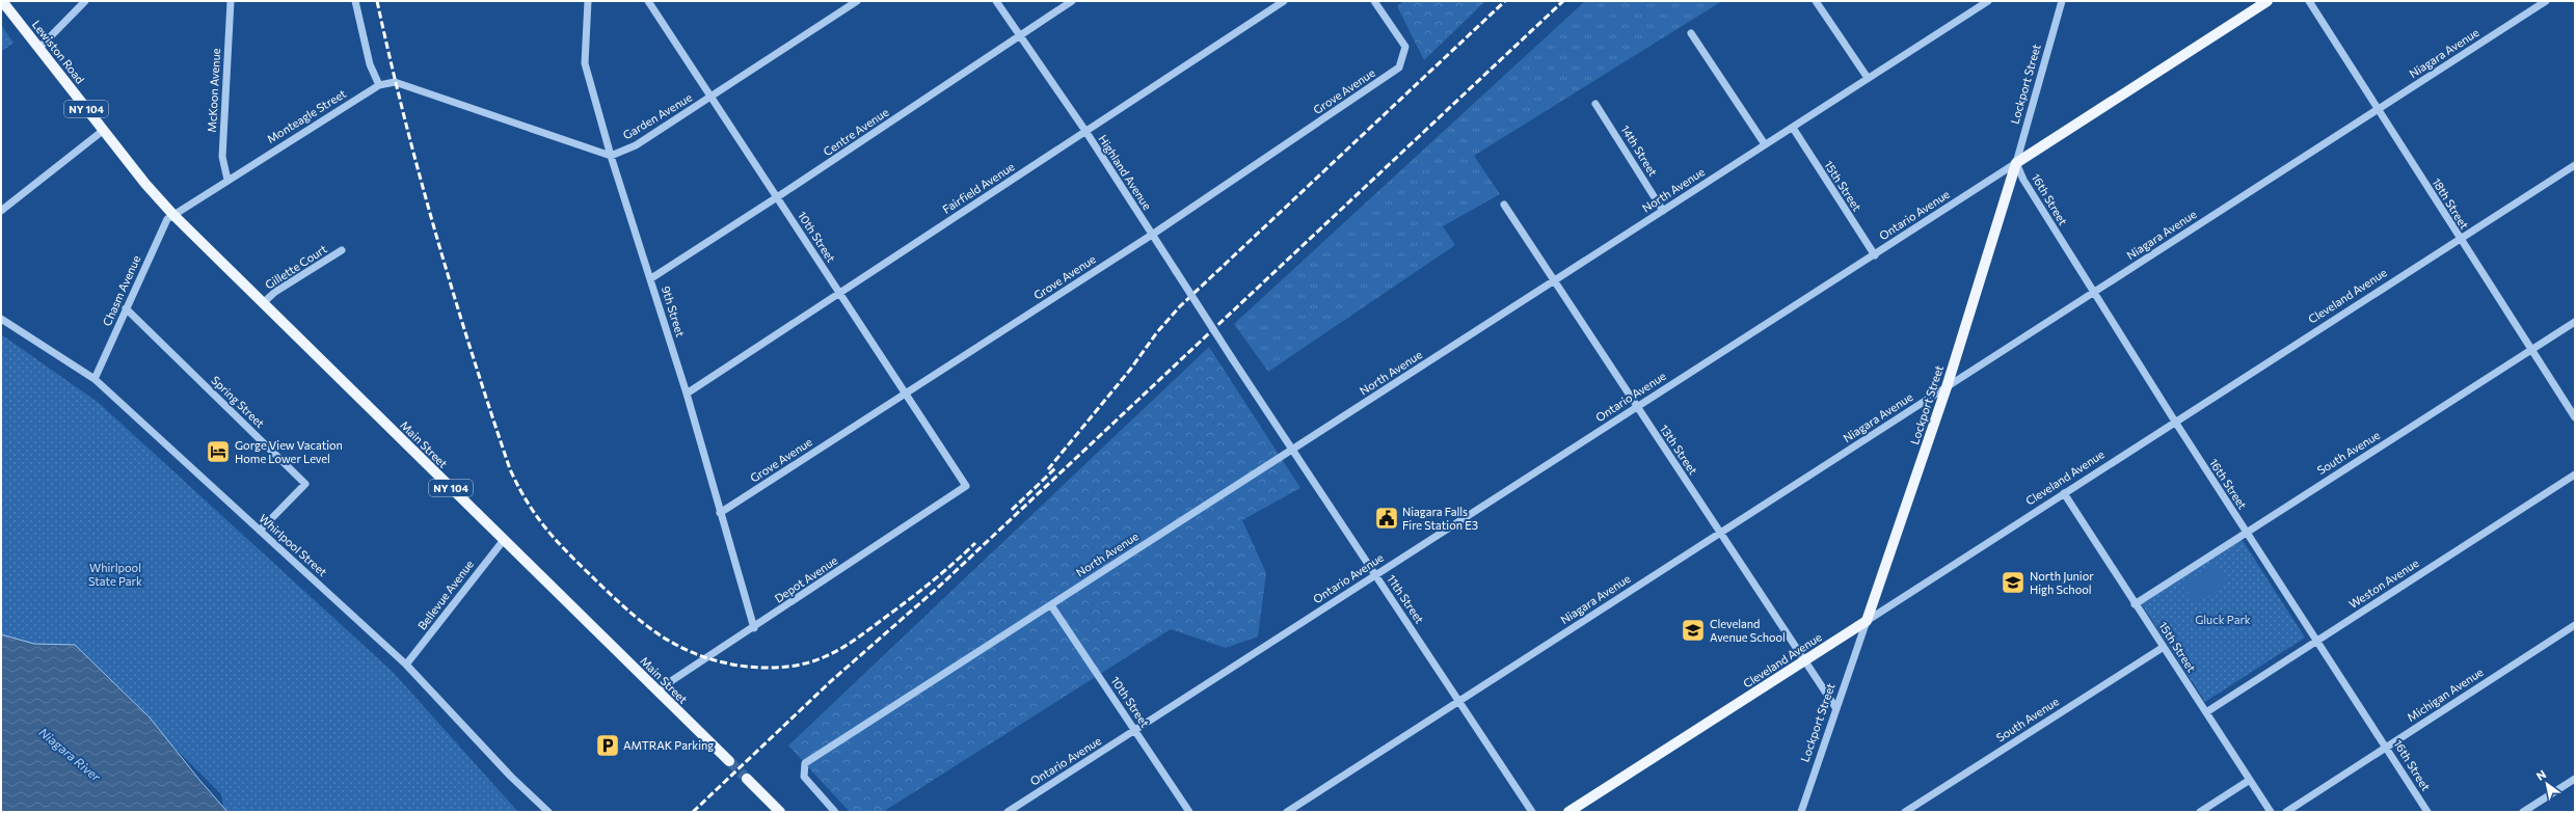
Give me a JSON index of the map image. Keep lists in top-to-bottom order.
{
  "streets": {
    "main road": [
      "Lewiston Road",
      "Lockport Street",
      "NY 104",
      "Ontario Avenue",
      "Cleveland Avenue",
      "Main Street"
    ],
    "street": [
      "Niagara Avenue",
      "McKoon Avenue",
      "Grove Avenue",
      "Monteagle Street",
      "Garden Avenue",
      "Centre Avenue",
      "14th Street",
      "Highland Avenue",
      "15th Street",
      "Fairfield Avenue",
      "North Avenue",
      "16th Street",
      "18th Street",
      "10th Street",
      "Gillette Court",
      "Chasm Avenue",
      "9th Street",
      "Spring Street",
      "13th Street",
      "South Avenue",
      "Whirlpool Street",
      "Depot Avenue",
      "Weston Avenue",
      "Bellevue Avenue",
      "11th Street",
      "Michigan Avenue"
    ]
  },
  "crossings": [
    ["Lewiston Road", "Monteagle Street"],
    ["Lewiston Road", "Chasm Avenue"],
    ["Lewiston Road", "Main Street"],
    ["Niagara Avenue", "Lockport Street"],
    ["Niagara Avenue", "16th Street"],
    ["Niagara Avenue", "18th Street"],
    ["Niagara Avenue", "13th Street"],
    ["Niagara Avenue", "11th Street"],
    ["Lockport Street", "16th Street"],
    ["Lockport Street", "Ontario Avenue"],
    ["Lockport Street", "Cleveland Avenue"],
    ["Lockport Street", "13th Street"],
    ["McKoon Avenue", "Monteagle Street"],
    ["Grove Avenue", "Highland Avenue"],
    ["Grove Avenue", "10th Street"],
    ["Grove Avenue", "9th Street"],
    ["Monteagle Street", "Chasm Avenue"],
    ["Monteagle Street", "Main Street"],
    ["Garden Avenue", "10th Street"],
    ["Garden Avenue", "9th Street"],
    ["Centre Avenue", "Highland Avenue"],
    ["Centre Avenue", "10th Street"],
    ["Centre Avenue", "9th Street"],
    ["14th Street", "North Avenue"],
    ["Highland Avenue", "Fairfield Avenue"],
    ["Highland Avenue", "11th Street"],
    ["15th Street", "North Avenue"],
    ["15th Street", "Ontario Avenue"],
    ["15th Street", "Cleveland Avenue"],
    ["15th Street", "South Avenue"],
    ["15th Street", "Weston Avenue"],
    ["Fairfield Avenue", "10th Street"],
    ["Fairfield Avenue", "9th Street"],
    ["North Avenue", "10th Street"],
    ["North Avenue", "13th Street"],
    ["North Avenue", "11th Street"],
    ["16th Street", "Ontario Avenue"],
    ["16th Street", "Cleveland Avenue"],
    ["16th Street", "South Avenue"],
    ["16th Street", "Weston Avenue"],
    ["16th Street", "Michigan Avenue"],
    ["18th Street", "Cleveland Avenue"],
    ["18th Street", "South Avenue"],
    ["Ontario Avenue", "10th Street"],
    ["Ontario Avenue", "13th Street"],
    ["Ontario Avenue", "11th Street"],
    ["10th Street", "Depot Avenue"],
    ["Gillette Court", "Main Street"],
    ["Chasm Avenue", "Spring Street"],
    ["Chasm Avenue", "Main Street"],
    ["Chasm Avenue", "Whirlpool Street"],
    ["Cleveland Avenue", "13th Street"],
    ["9th Street", "Depot Avenue"],
    ["Spring Street", "Whirlpool Street"],
    ["Main Street", "Depot Avenue"],
    ["Main Street", "Bellevue Avenue"],
    ["Whirlpool Street", "Bellevue Avenue"]
  ],
  "water": ["Niagara River"],
  "parks": ["Whirlpool State Park", "Gluck Park"],
  "places": {
    "hotel": ["Gorge View Vacation Home Lower Level"],
    "public building": ["Niagara Falls Fire Station E3"],
    "school or university": ["North Junior High School", "Cleveland Avenue School"],
    "parking": ["AMTRAK Parking"]
  },
  "north": "top left"
}
